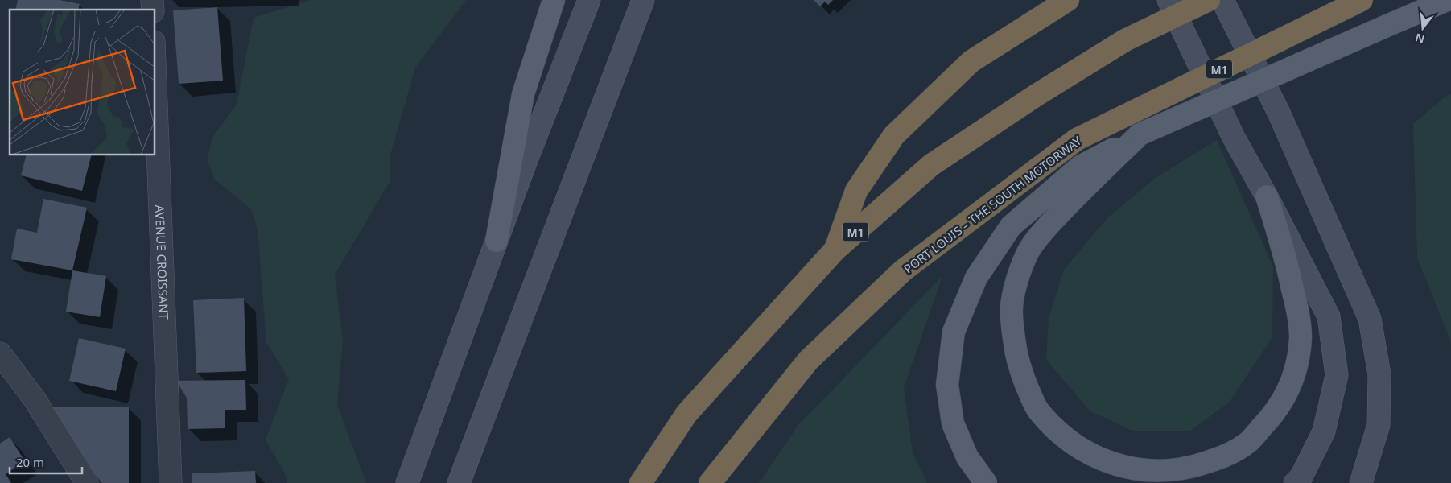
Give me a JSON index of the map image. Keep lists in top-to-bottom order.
{
  "streets": {
    "highway": ["M1", "PORT LOUIS – THE SOUTH MOTORWAY"],
    "street": ["AVENUE CROISSANT"]
  },
  "scale_bar": "20 m",
  "north": "bottom"
}
